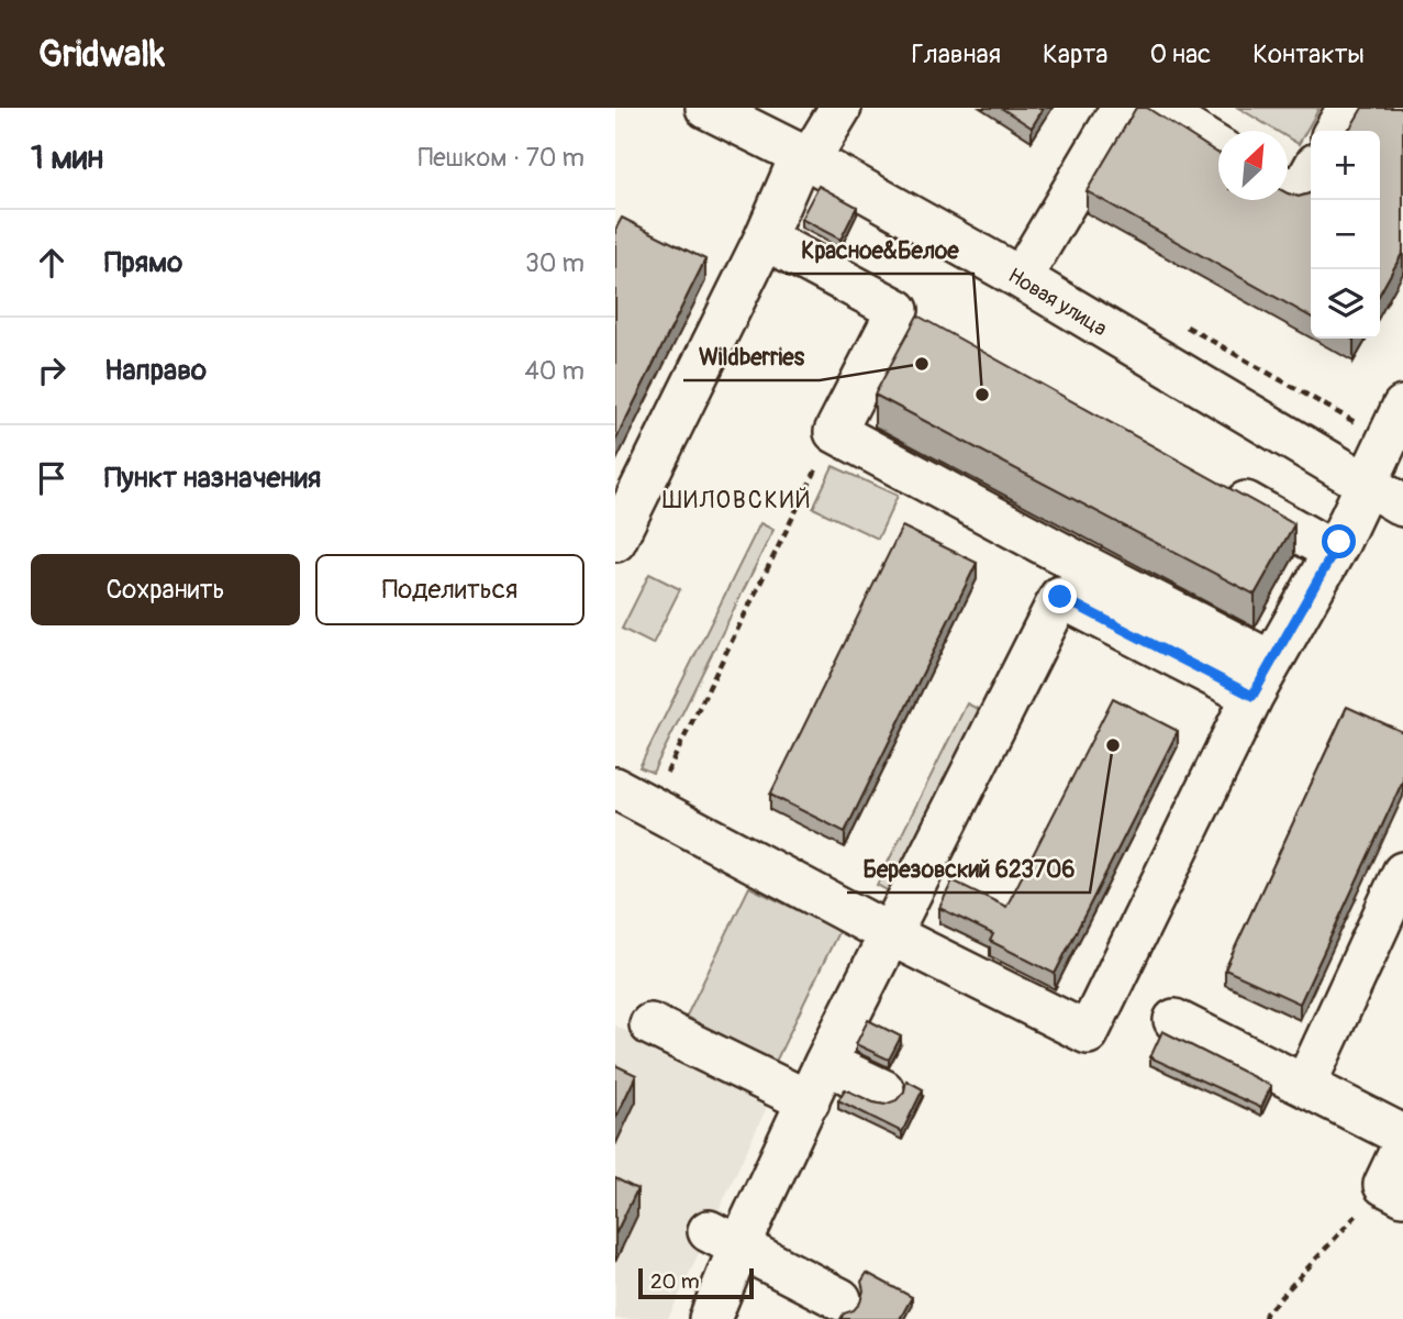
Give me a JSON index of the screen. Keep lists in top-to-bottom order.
{
  "streets": {
    "street": ["Новая улица"]
  },
  "districts": ["ШИЛОВСКИЙ"],
  "places": ["Wildberries", "Красное&Белое", "Березовский 623706"],
  "scale_bar": "20 m",
  "north": "top right",
  "page": {
    "header": "Gridwalk",
    "nav": [
      "Главная",
      "Карта",
      "О нас",
      "Контакты"
    ],
    "heading": ["1 мин", "Пешком · 70 m"],
    "map_buttons": ["+", "−"],
    "list": [
      ["Прямо", "30 m"],
      ["Направо", "40 m"],
      "Пункт назначения"
    ],
    "buttons": ["Сохранить", "Поделиться"],
    "scale": "20 m"
  }
}
